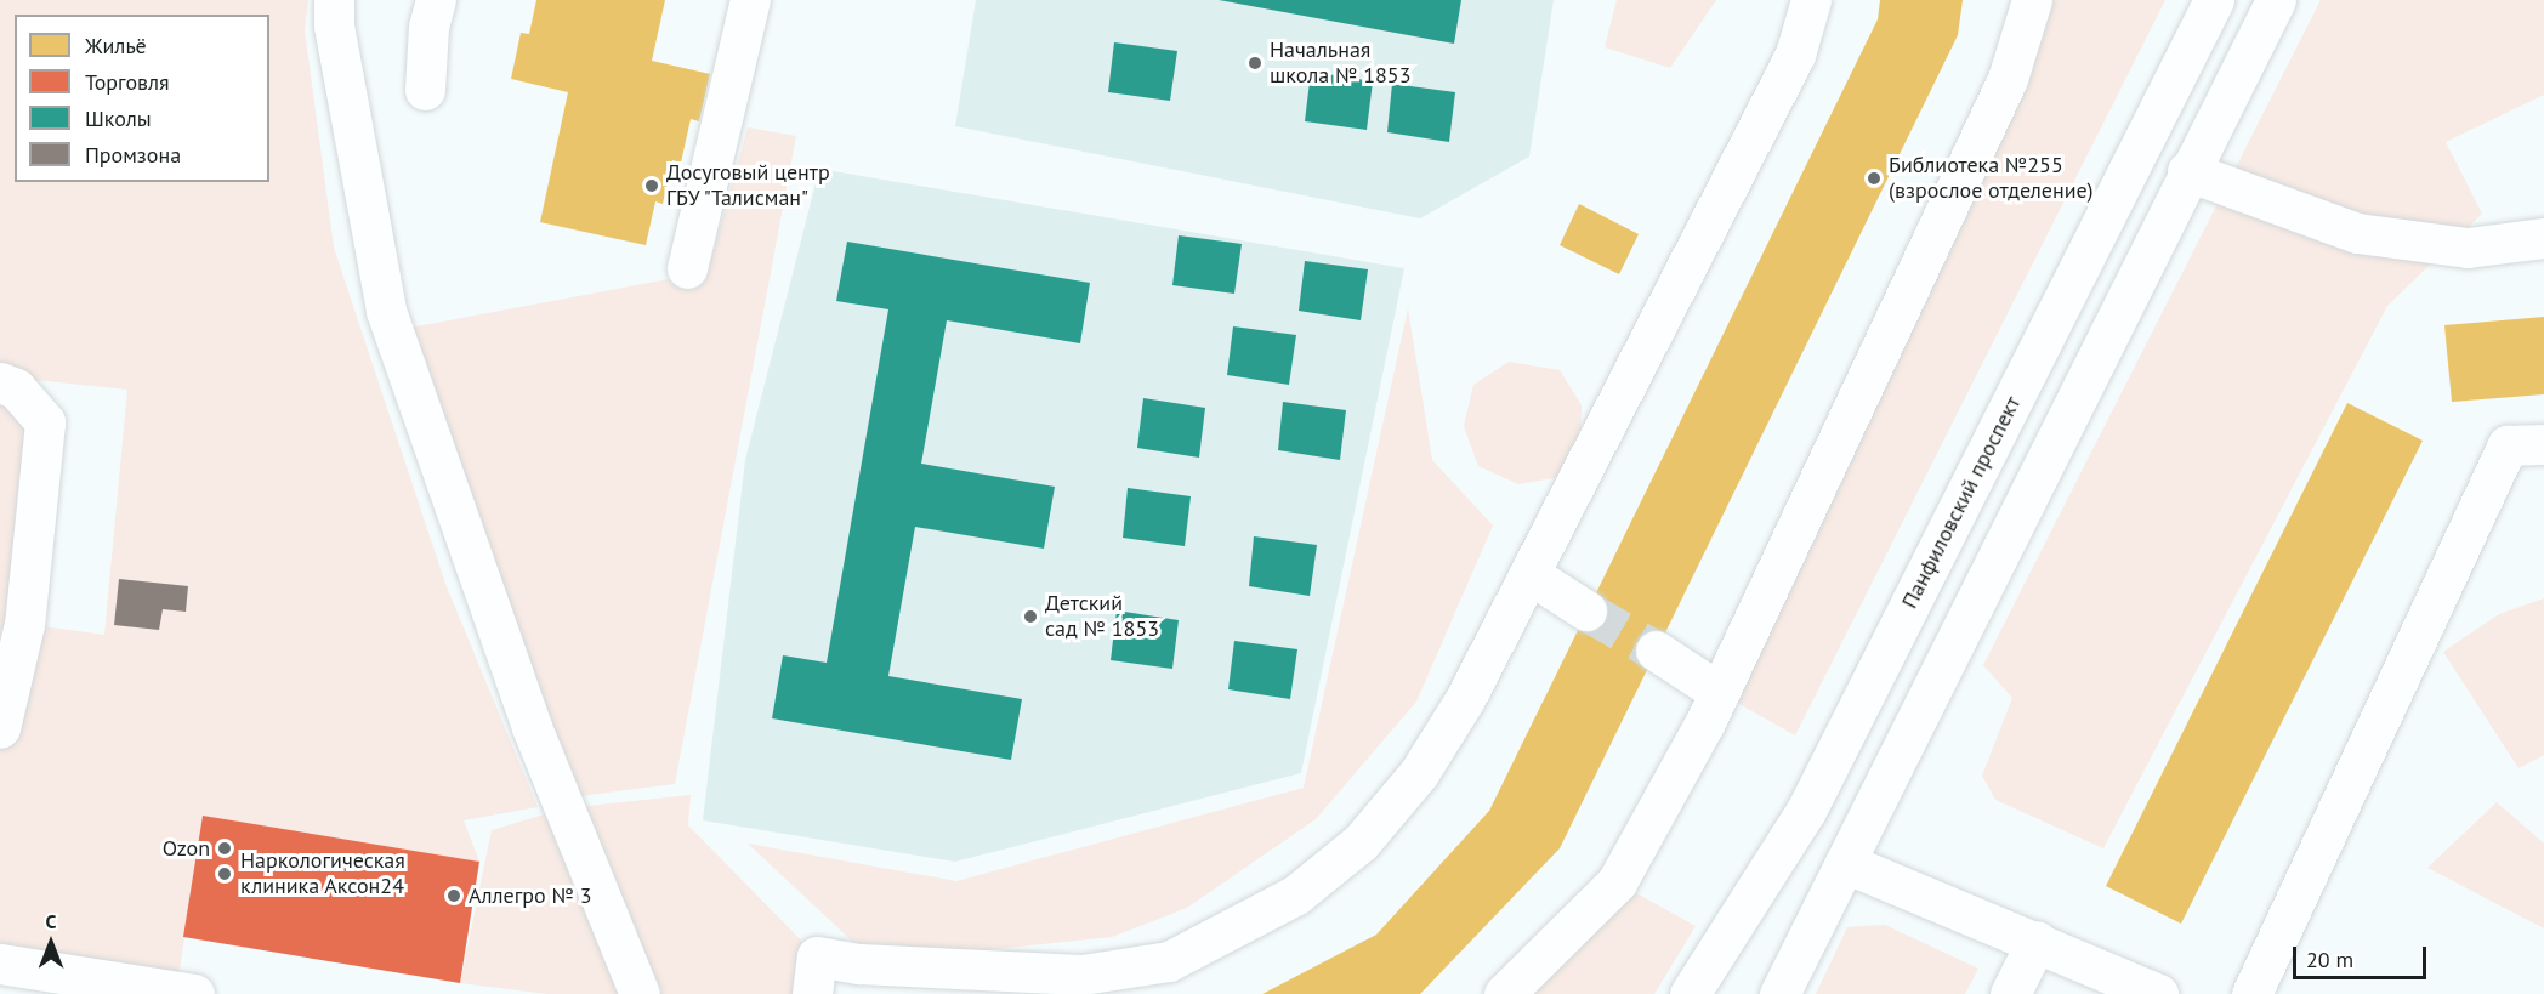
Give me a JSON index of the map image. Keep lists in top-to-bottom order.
{
  "streets": {
    "main road": ["Панфиловский проспект"]
  },
  "places": [
    "Начальная школа № 1853",
    "Библиотека №255 (взрослое отделение)",
    "Досуговый центр ГБУ \"Талисман\"",
    "Детский сад № 1853",
    "Ozon",
    "Наркологическая клиника Аксон24",
    "Аллегро № 3"
  ],
  "legend": [
    "Жильё",
    "Торговля",
    "Школы",
    "Промзона"
  ],
  "scale_bar": "20 m",
  "north": "top"
}
